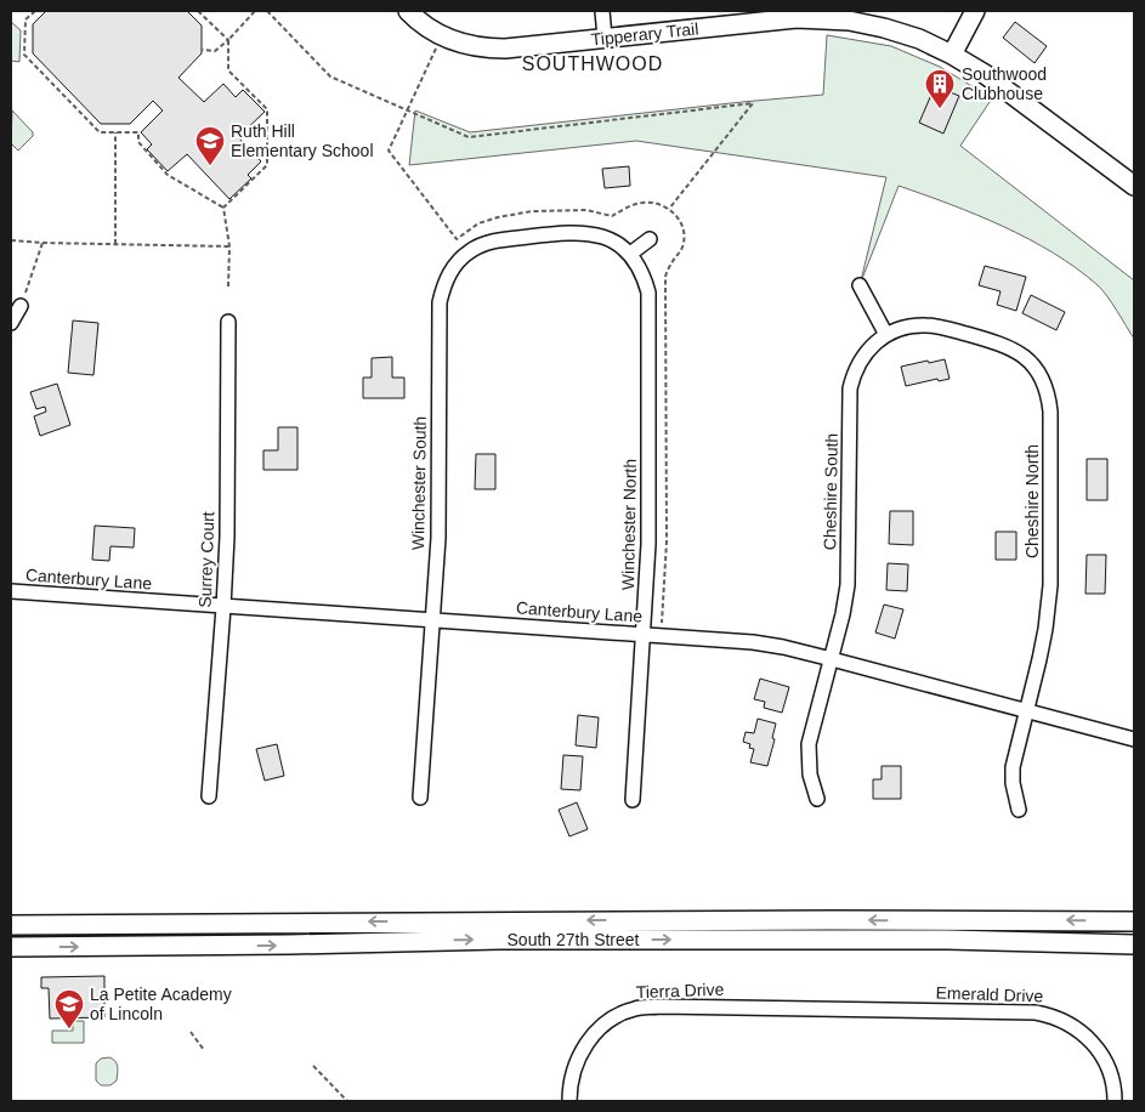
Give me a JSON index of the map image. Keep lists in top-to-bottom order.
{
  "streets": {
    "main road": ["Tipperary Trail", "South 27th Street"],
    "street": [
      "Winchester South",
      "Cheshire South",
      "Cheshire North",
      "Winchester North",
      "Surrey Court",
      "Canterbury Lane",
      "Tierra Drive",
      "Emerald Drive"
    ]
  },
  "crossings": [
    ["Winchester South", "Winchester North"],
    ["Winchester South", "Canterbury Lane"],
    ["Cheshire South", "Cheshire North"],
    ["Cheshire South", "Canterbury Lane"],
    ["Cheshire North", "Canterbury Lane"],
    ["Winchester North", "Canterbury Lane"],
    ["Surrey Court", "Canterbury Lane"],
    ["Tierra Drive", "Emerald Drive"]
  ],
  "districts": ["SOUTHWOOD"],
  "places": {
    "building": ["Southwood Clubhouse"],
    "school or university": ["Ruth Hill Elementary School", "La Petite Academy of Lincoln"]
  }
}
